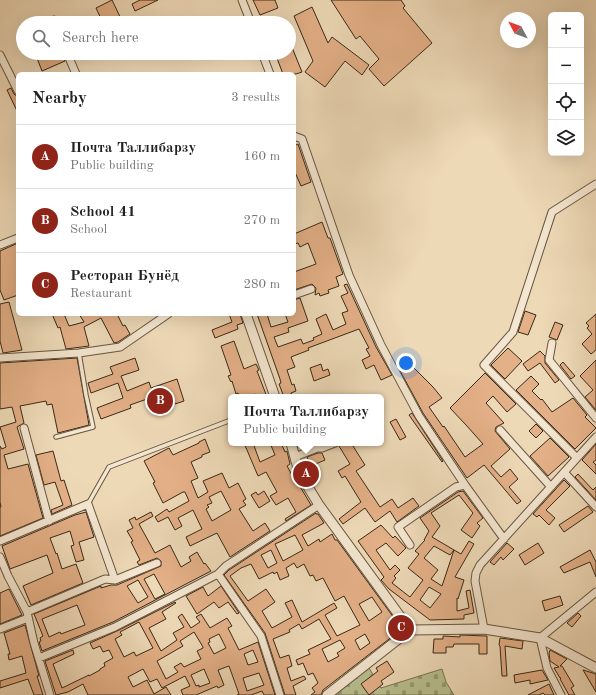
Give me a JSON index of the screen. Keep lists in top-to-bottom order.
{
  "north": "top left",
  "page": {
    "map_buttons": ["+", "−"],
    "search": "Search here",
    "heading": ["Nearby", "3 results"],
    "list": [
      {
        "mark": "A",
        "name": "Почта Таллибарзу",
        "note": "Public building",
        "value": "160 m"
      },
      {
        "mark": "B",
        "name": "School 41",
        "note": "School",
        "value": "270 m"
      },
      {
        "mark": "C",
        "name": "Ресторан Бунёд",
        "note": "Restaurant",
        "value": "280 m"
      }
    ],
    "pins": ["B", "A", "C"],
    "popup": ["Почта Таллибарзу", "Public building"]
  }
}
